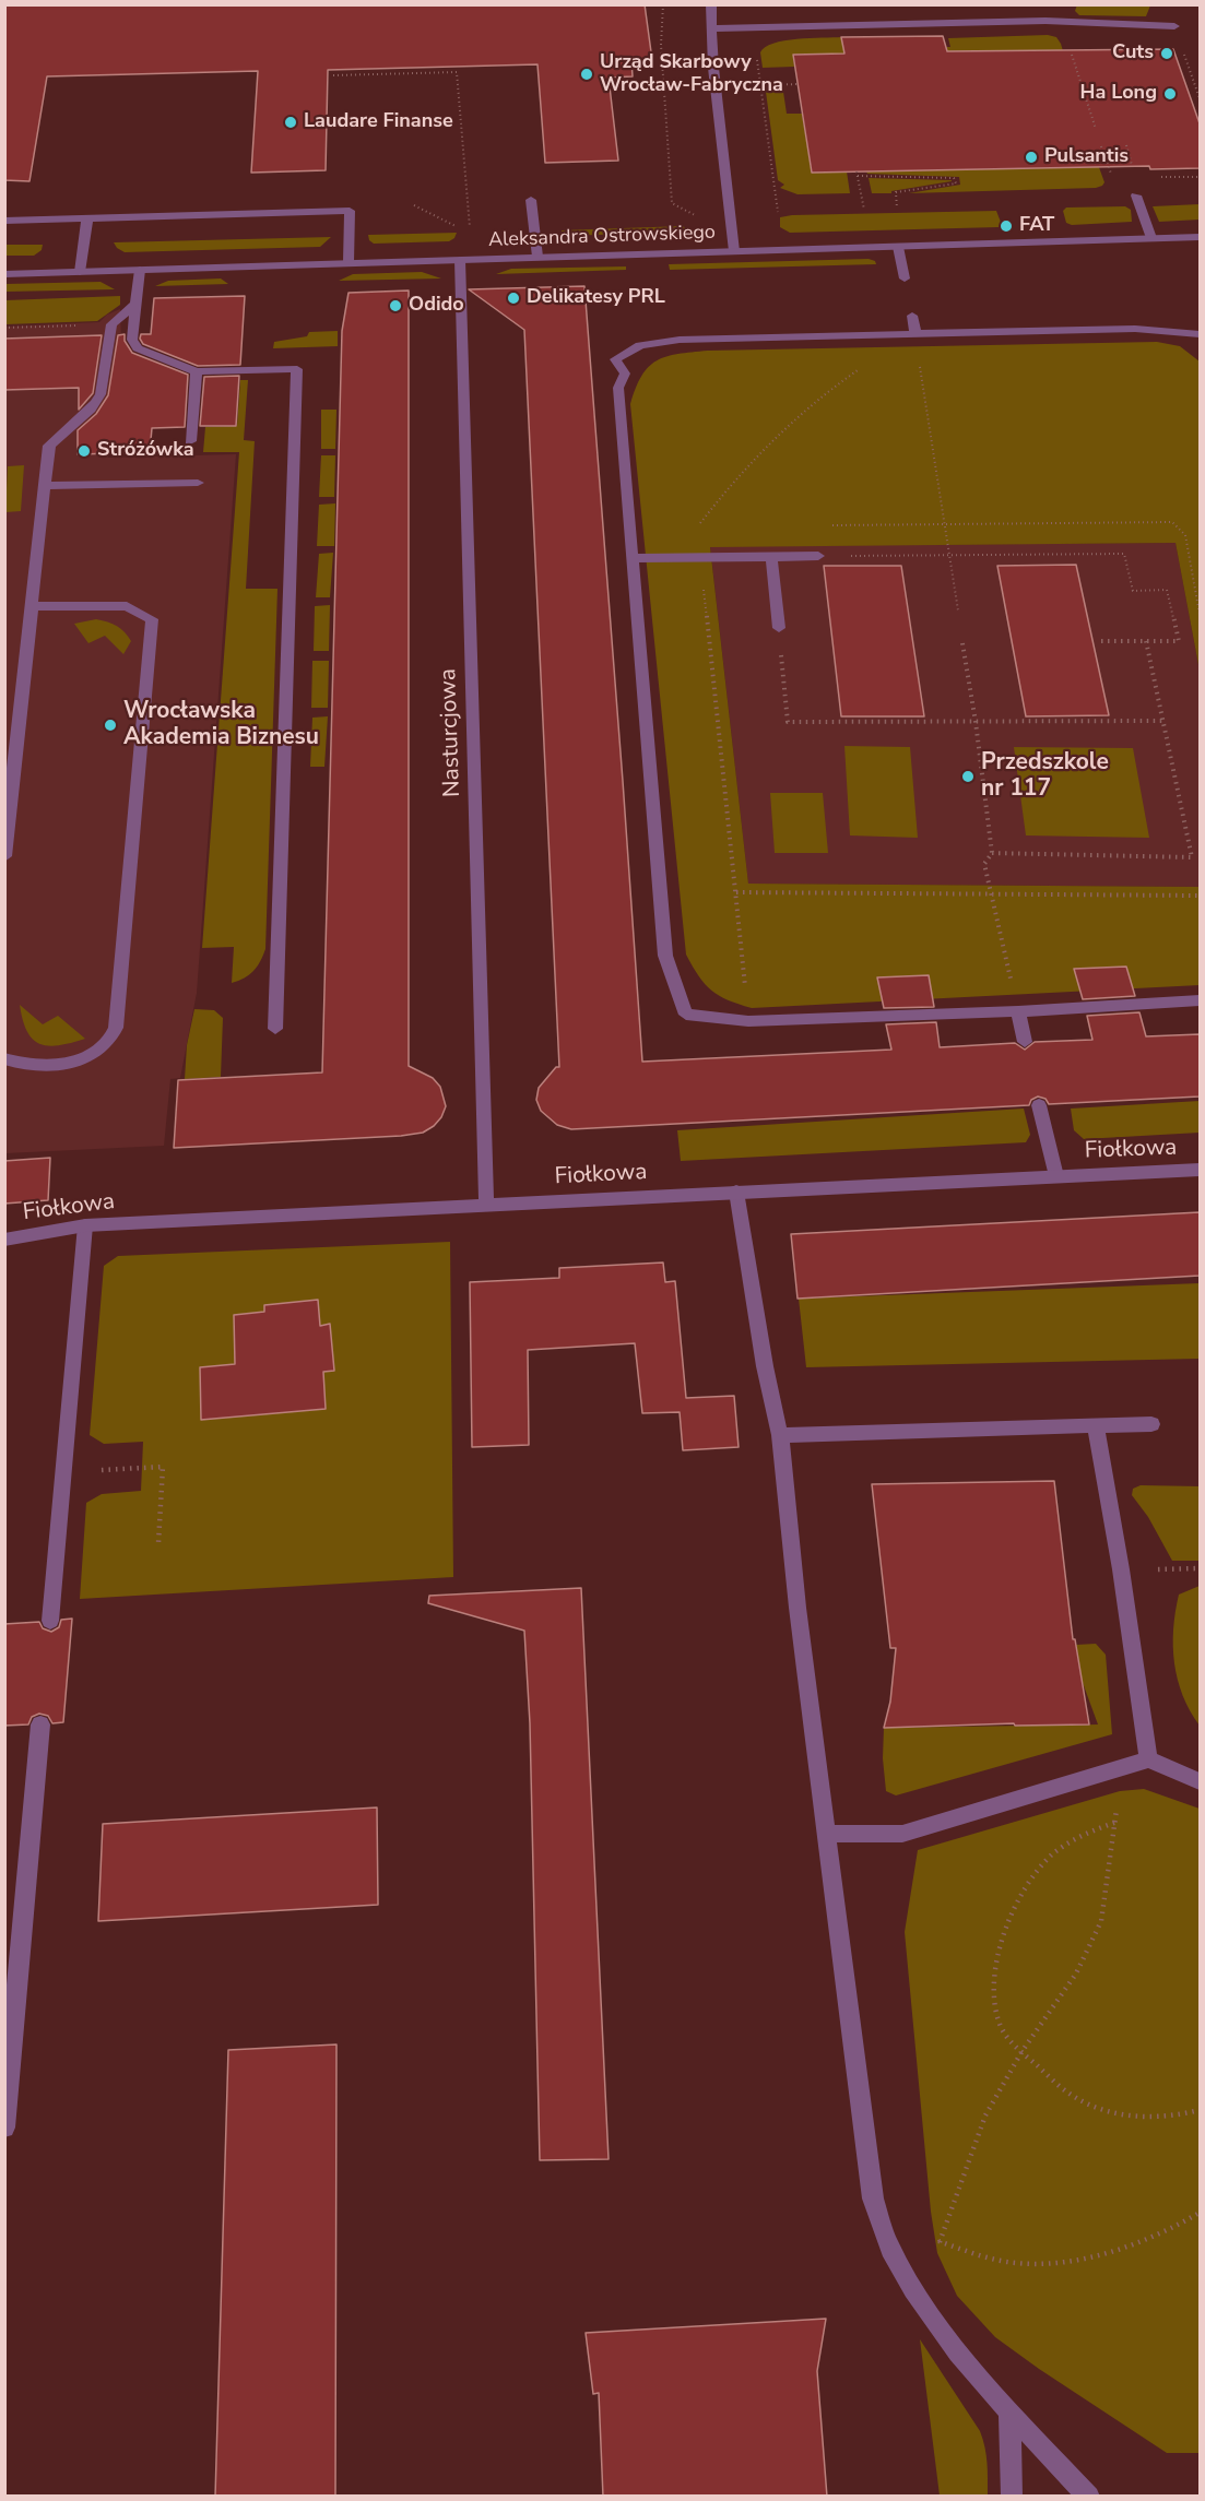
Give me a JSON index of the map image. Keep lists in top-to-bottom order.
{
  "streets": {
    "street": ["Aleksandra Ostrowskiego", "Nasturcjowa", "Fiołkowa"]
  },
  "crossings": [
    ["Aleksandra Ostrowskiego", "Nasturcjowa"],
    ["Nasturcjowa", "Fiołkowa"]
  ],
  "places": [
    "Cuts",
    "Urząd Skarbowy Wrocław-Fabryczna",
    "Ha Long",
    "Laudare Finanse",
    "Pulsantis",
    "FAT",
    "Delikatesy PRL",
    "Odido",
    "Stróżówka",
    "Wrocławska Akademia Biznesu",
    "Przedszkole nr 117"
  ]
}
